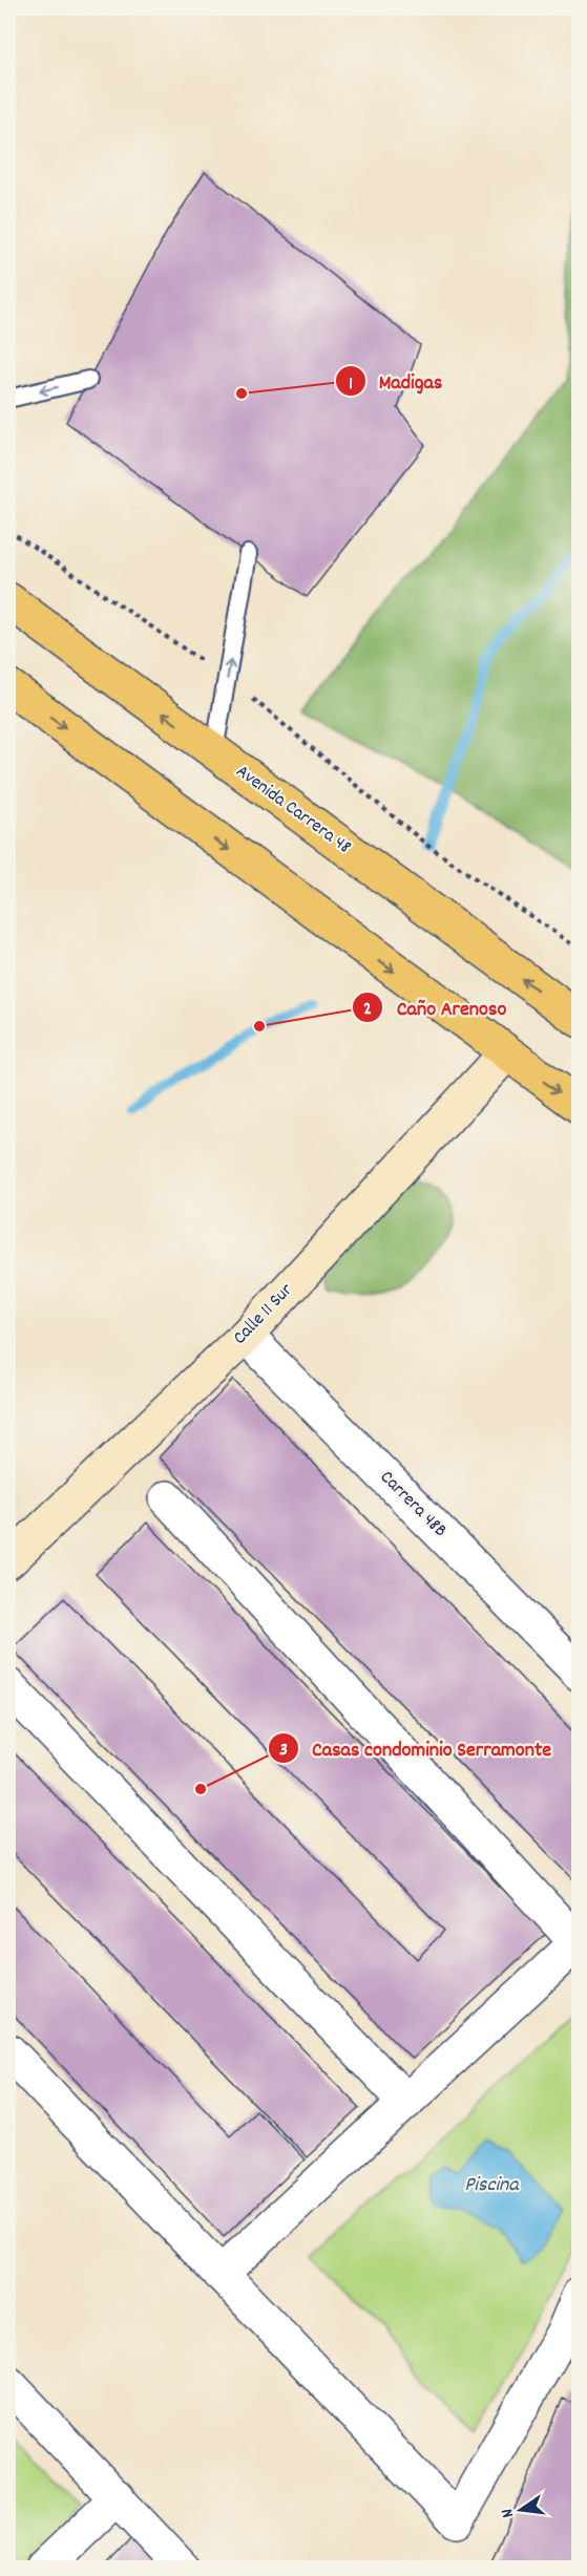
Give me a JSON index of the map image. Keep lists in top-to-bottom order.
{
  "streets": {
    "main road": ["Avenida Carrera 48"],
    "street": ["Calle 11 Sur", "Carrera 48B"]
  },
  "crossings": [
    ["Calle 11 Sur", "Carrera 48B"]
  ],
  "water": ["Piscina"],
  "places": ["Madigas", "Caño Arenoso", "Casas condominio Serramonte"],
  "north": "left"
}
